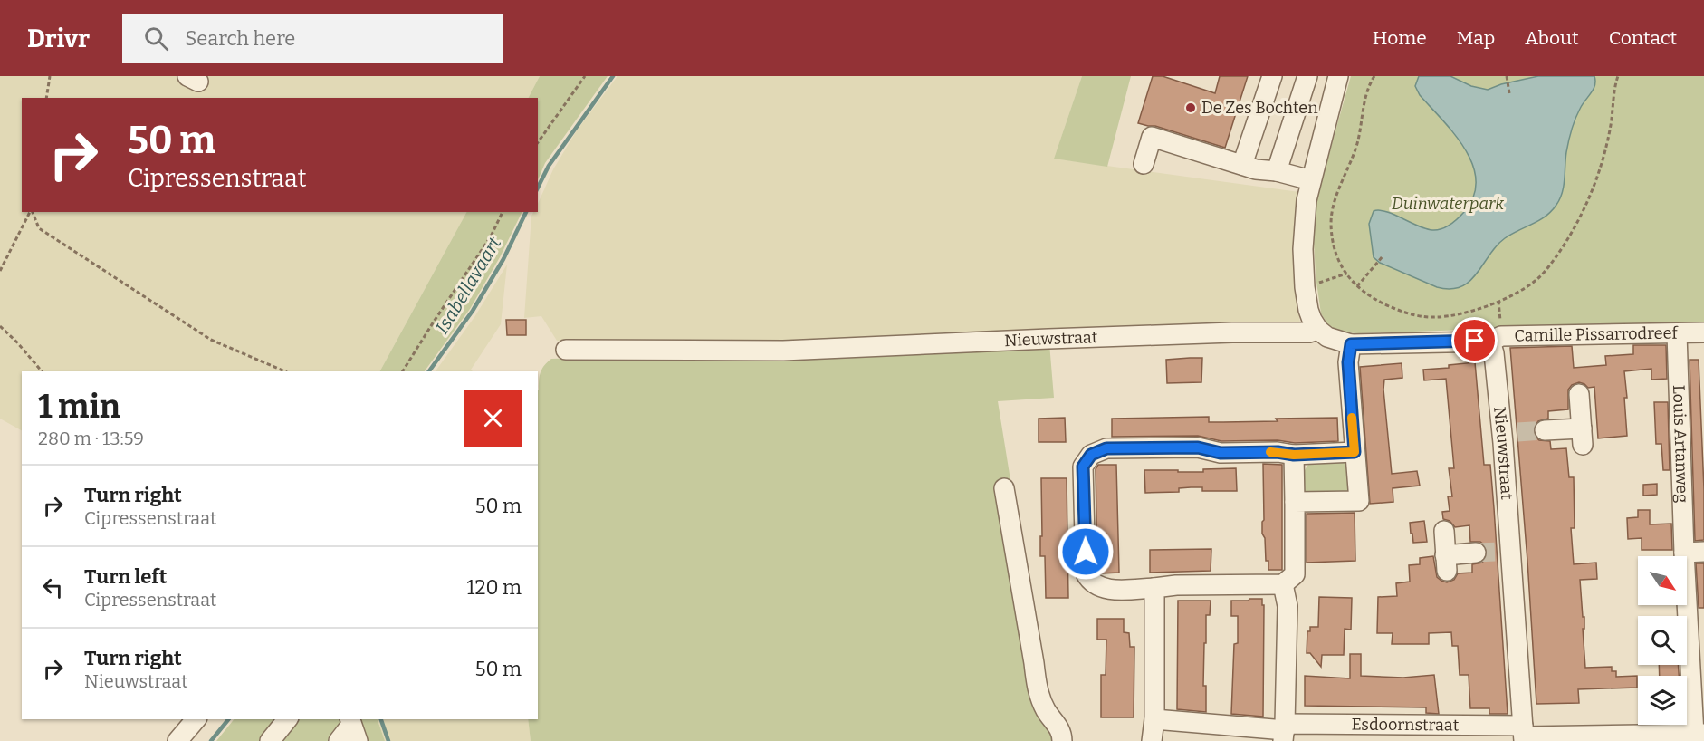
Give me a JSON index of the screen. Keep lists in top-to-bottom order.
{
  "streets": {
    "street": [
      "Camille Pissarrodreef",
      "Nieuwstraat",
      "Louis Artanweg",
      "Esdoornstraat"
    ]
  },
  "crossings": [
    ["Camille Pissarrodreef", "Nieuwstraat"],
    ["Camille Pissarrodreef", "Louis Artanweg"],
    ["Nieuwstraat", "Esdoornstraat"],
    ["Louis Artanweg", "Esdoornstraat"]
  ],
  "water": ["Isabellavaart"],
  "parks": ["Duinwaterpark"],
  "places": ["De Zes Bochten"],
  "north": "bottom right",
  "page": {
    "header": "Drivr",
    "search": "Search here",
    "nav": [
      "Home",
      "Map",
      "About",
      "Contact"
    ],
    "turn": ["50 m", "Cipressenstraat"],
    "heading": ["1 min", "280 m · 13:59"],
    "list": [
      {
        "name": "Turn right",
        "note": "Cipressenstraat",
        "value": "50 m"
      },
      {
        "name": "Turn left",
        "note": "Cipressenstraat",
        "value": "120 m"
      },
      {
        "name": "Turn right",
        "note": "Nieuwstraat",
        "value": "50 m"
      }
    ]
  }
}
